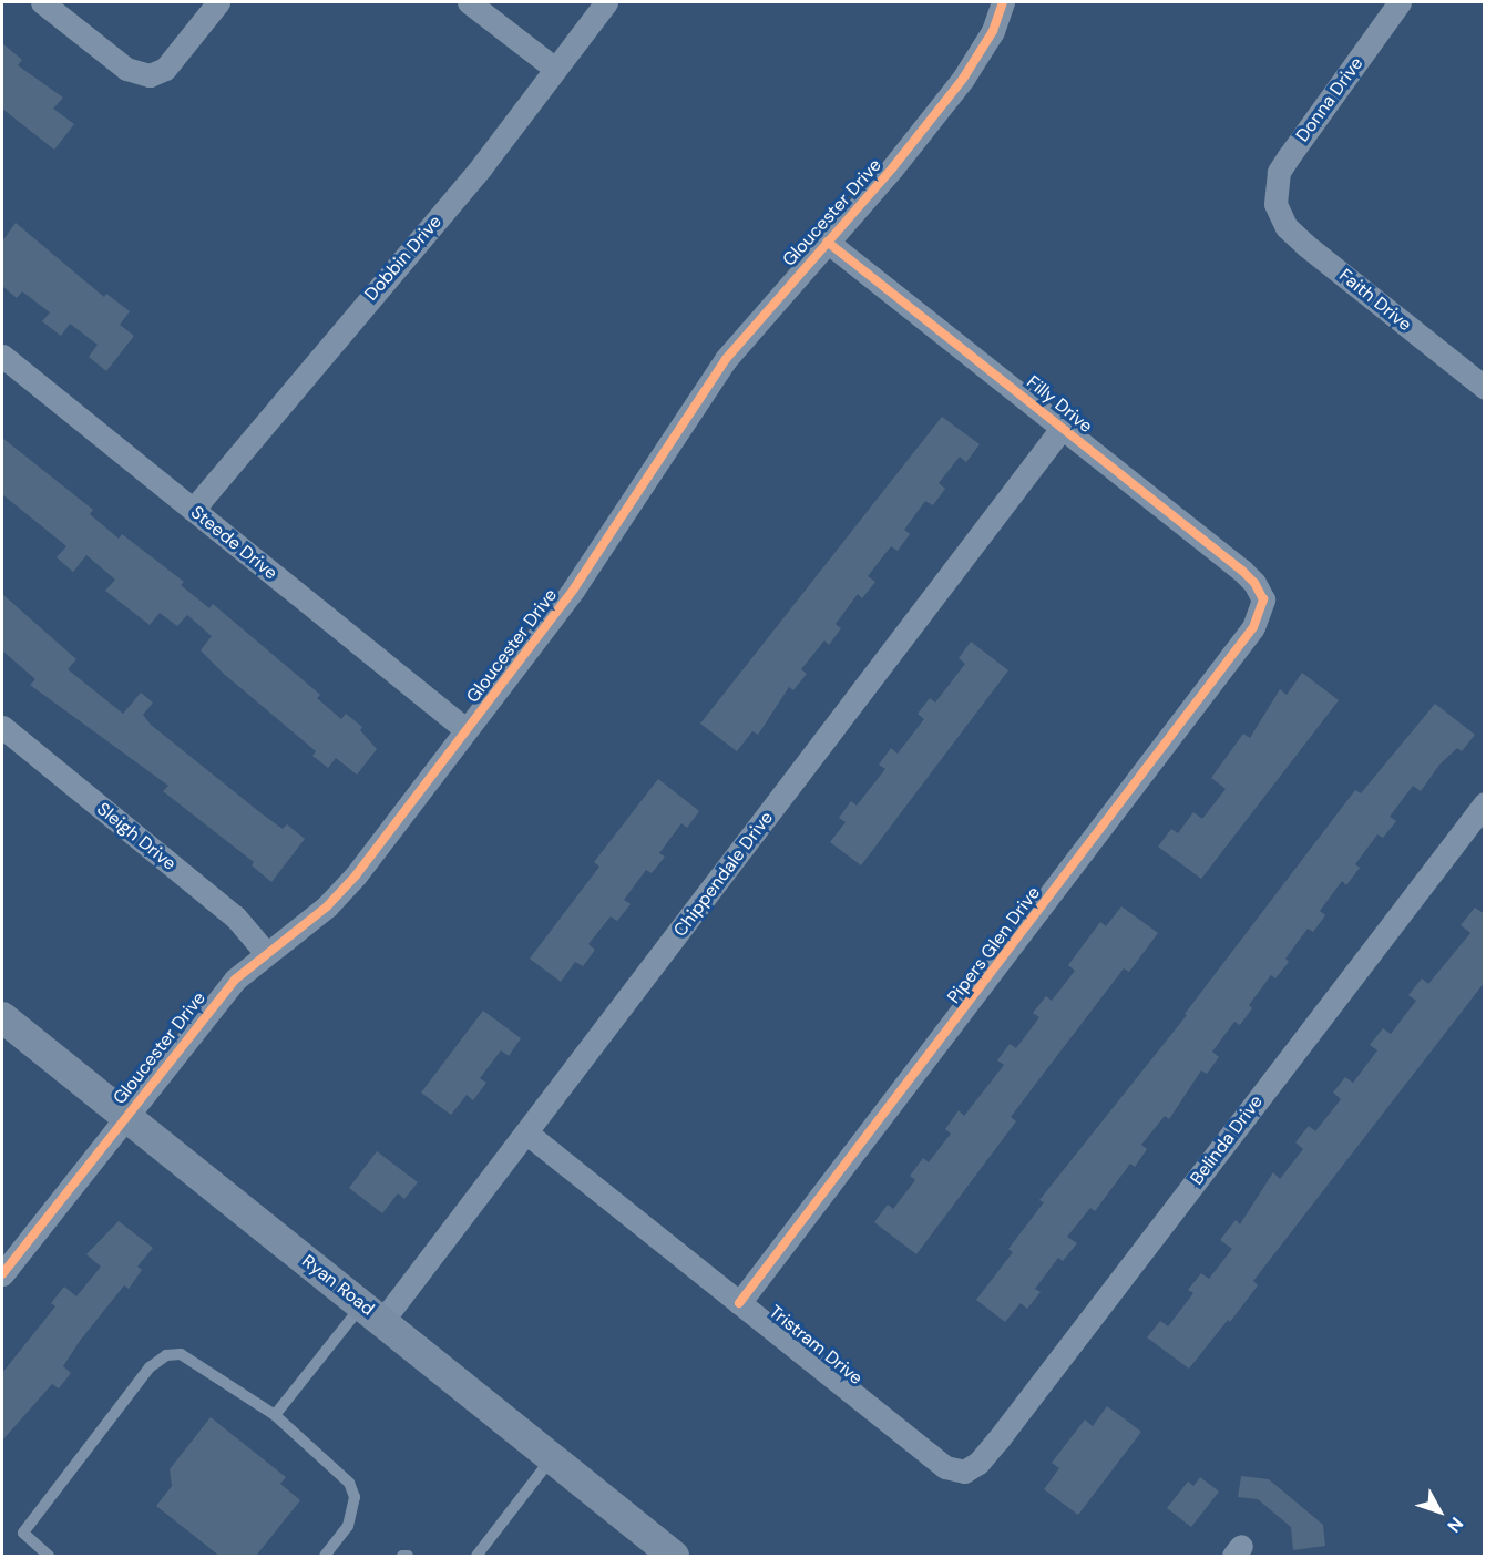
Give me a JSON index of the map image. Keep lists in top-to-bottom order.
{
  "streets": {
    "main road": ["Ryan Road"],
    "street": [
      "Donna Drive",
      "Gloucester Drive",
      "Dobbin Drive",
      "Faith Drive",
      "Filly Drive",
      "Steede Drive",
      "Sleigh Drive",
      "Chippendale Drive",
      "Pipers Glen Drive",
      "Belinda Drive",
      "Tristram Drive"
    ]
  },
  "crossings": [
    ["Donna Drive", "Faith Drive"],
    ["Gloucester Drive", "Filly Drive"],
    ["Gloucester Drive", "Steede Drive"],
    ["Gloucester Drive", "Sleigh Drive"],
    ["Gloucester Drive", "Ryan Road"],
    ["Dobbin Drive", "Steede Drive"],
    ["Filly Drive", "Chippendale Drive"],
    ["Filly Drive", "Pipers Glen Drive"],
    ["Chippendale Drive", "Ryan Road"],
    ["Chippendale Drive", "Tristram Drive"],
    ["Pipers Glen Drive", "Tristram Drive"],
    ["Belinda Drive", "Tristram Drive"]
  ],
  "north": "bottom right"
}
